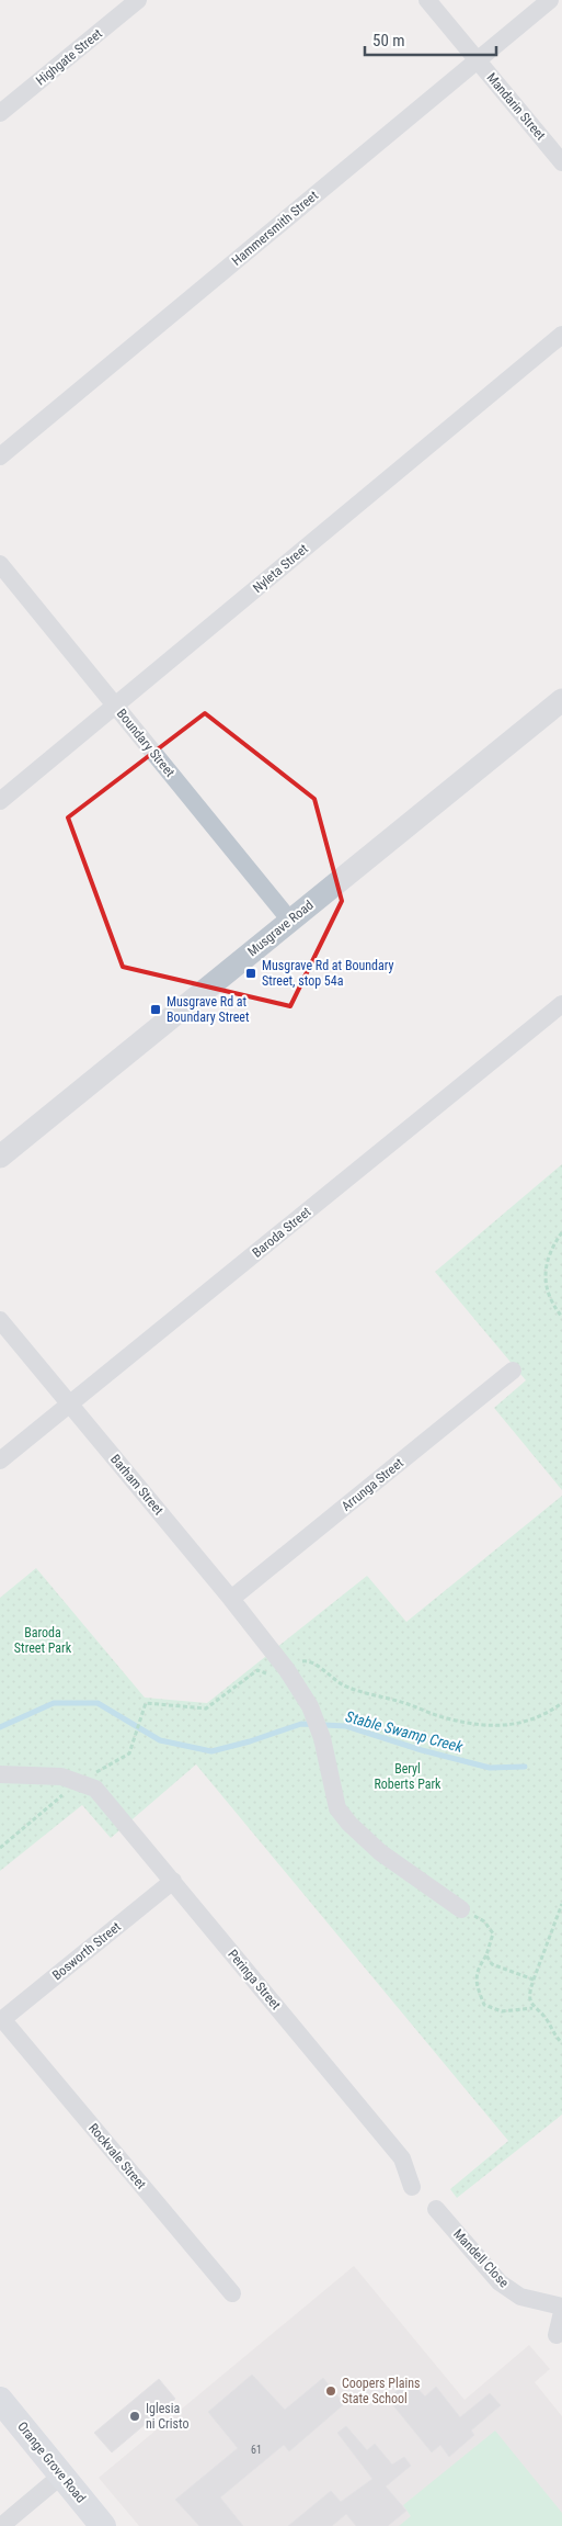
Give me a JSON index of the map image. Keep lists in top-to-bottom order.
{
  "streets": {
    "main road": ["Orange Grove Road"],
    "street": [
      "Highgate Street",
      "Mandarin Street",
      "Hammersmith Street",
      "Nyleta Street",
      "Boundary Street",
      "Musgrave Road",
      "Baroda Street",
      "Barham Street",
      "Arrunga Street",
      "Bosworth Street",
      "Peringa Street",
      "Rockvale Street",
      "Mandell Close"
    ]
  },
  "crossings": [
    ["Mandarin Street", "Hammersmith Street"],
    ["Nyleta Street", "Boundary Street"],
    ["Boundary Street", "Musgrave Road"],
    ["Baroda Street", "Barham Street"],
    ["Barham Street", "Arrunga Street"],
    ["Bosworth Street", "Peringa Street"],
    ["Bosworth Street", "Rockvale Street"]
  ],
  "water": ["Stable Swamp Creek"],
  "parks": ["Baroda Street Park", "Beryl Roberts Park"],
  "places": {
    "transit": ["Musgrave Rd at Boundary Street, stop 54a", "Musgrave Rd at Boundary Street"],
    "other": ["Coopers Plains State School", "Iglesia ni Cristo"]
  },
  "house_numbers": ["61"],
  "scale_bar": "50 m"
}
